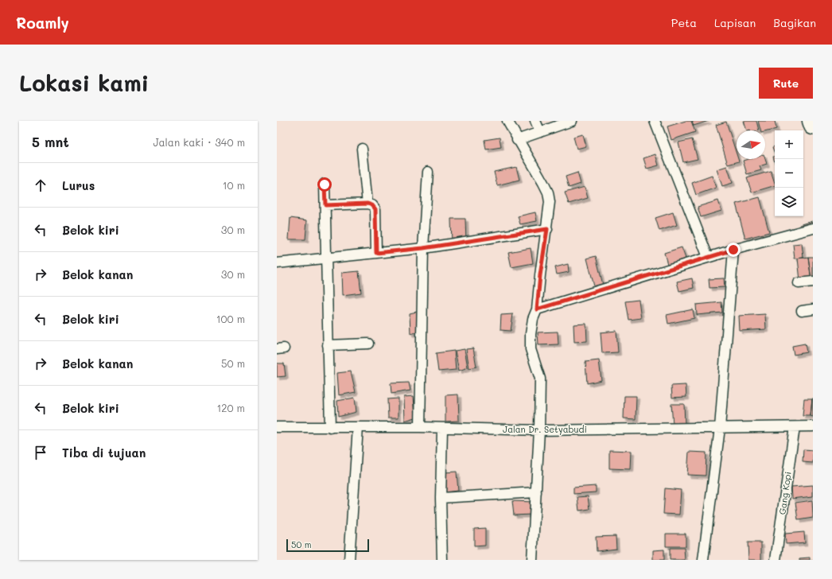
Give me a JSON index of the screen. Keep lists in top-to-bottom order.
{
  "streets": {
    "street": ["Jalan Dr. Setyabudi", "Gang Kopi"]
  },
  "crossings": [
    ["Jalan Dr. Setyabudi", "Gang Kopi"]
  ],
  "scale_bar": "50 m",
  "north": "right",
  "page": {
    "header": "Roamly",
    "nav": ["Peta", "Lapisan", "Bagikan"],
    "buttons": "Rute",
    "title": "Lokasi kami",
    "heading": ["5 mnt", "Jalan kaki · 340 m"],
    "map_buttons": ["+", "−"],
    "list": [
      ["Lurus", "10 m"],
      ["Belok kiri", "30 m"],
      ["Belok kanan", "30 m"],
      ["Belok kiri", "100 m"],
      ["Belok kanan", "50 m"],
      ["Belok kiri", "120 m"],
      "Tiba di tujuan"
    ],
    "scale": "50 m"
  }
}
